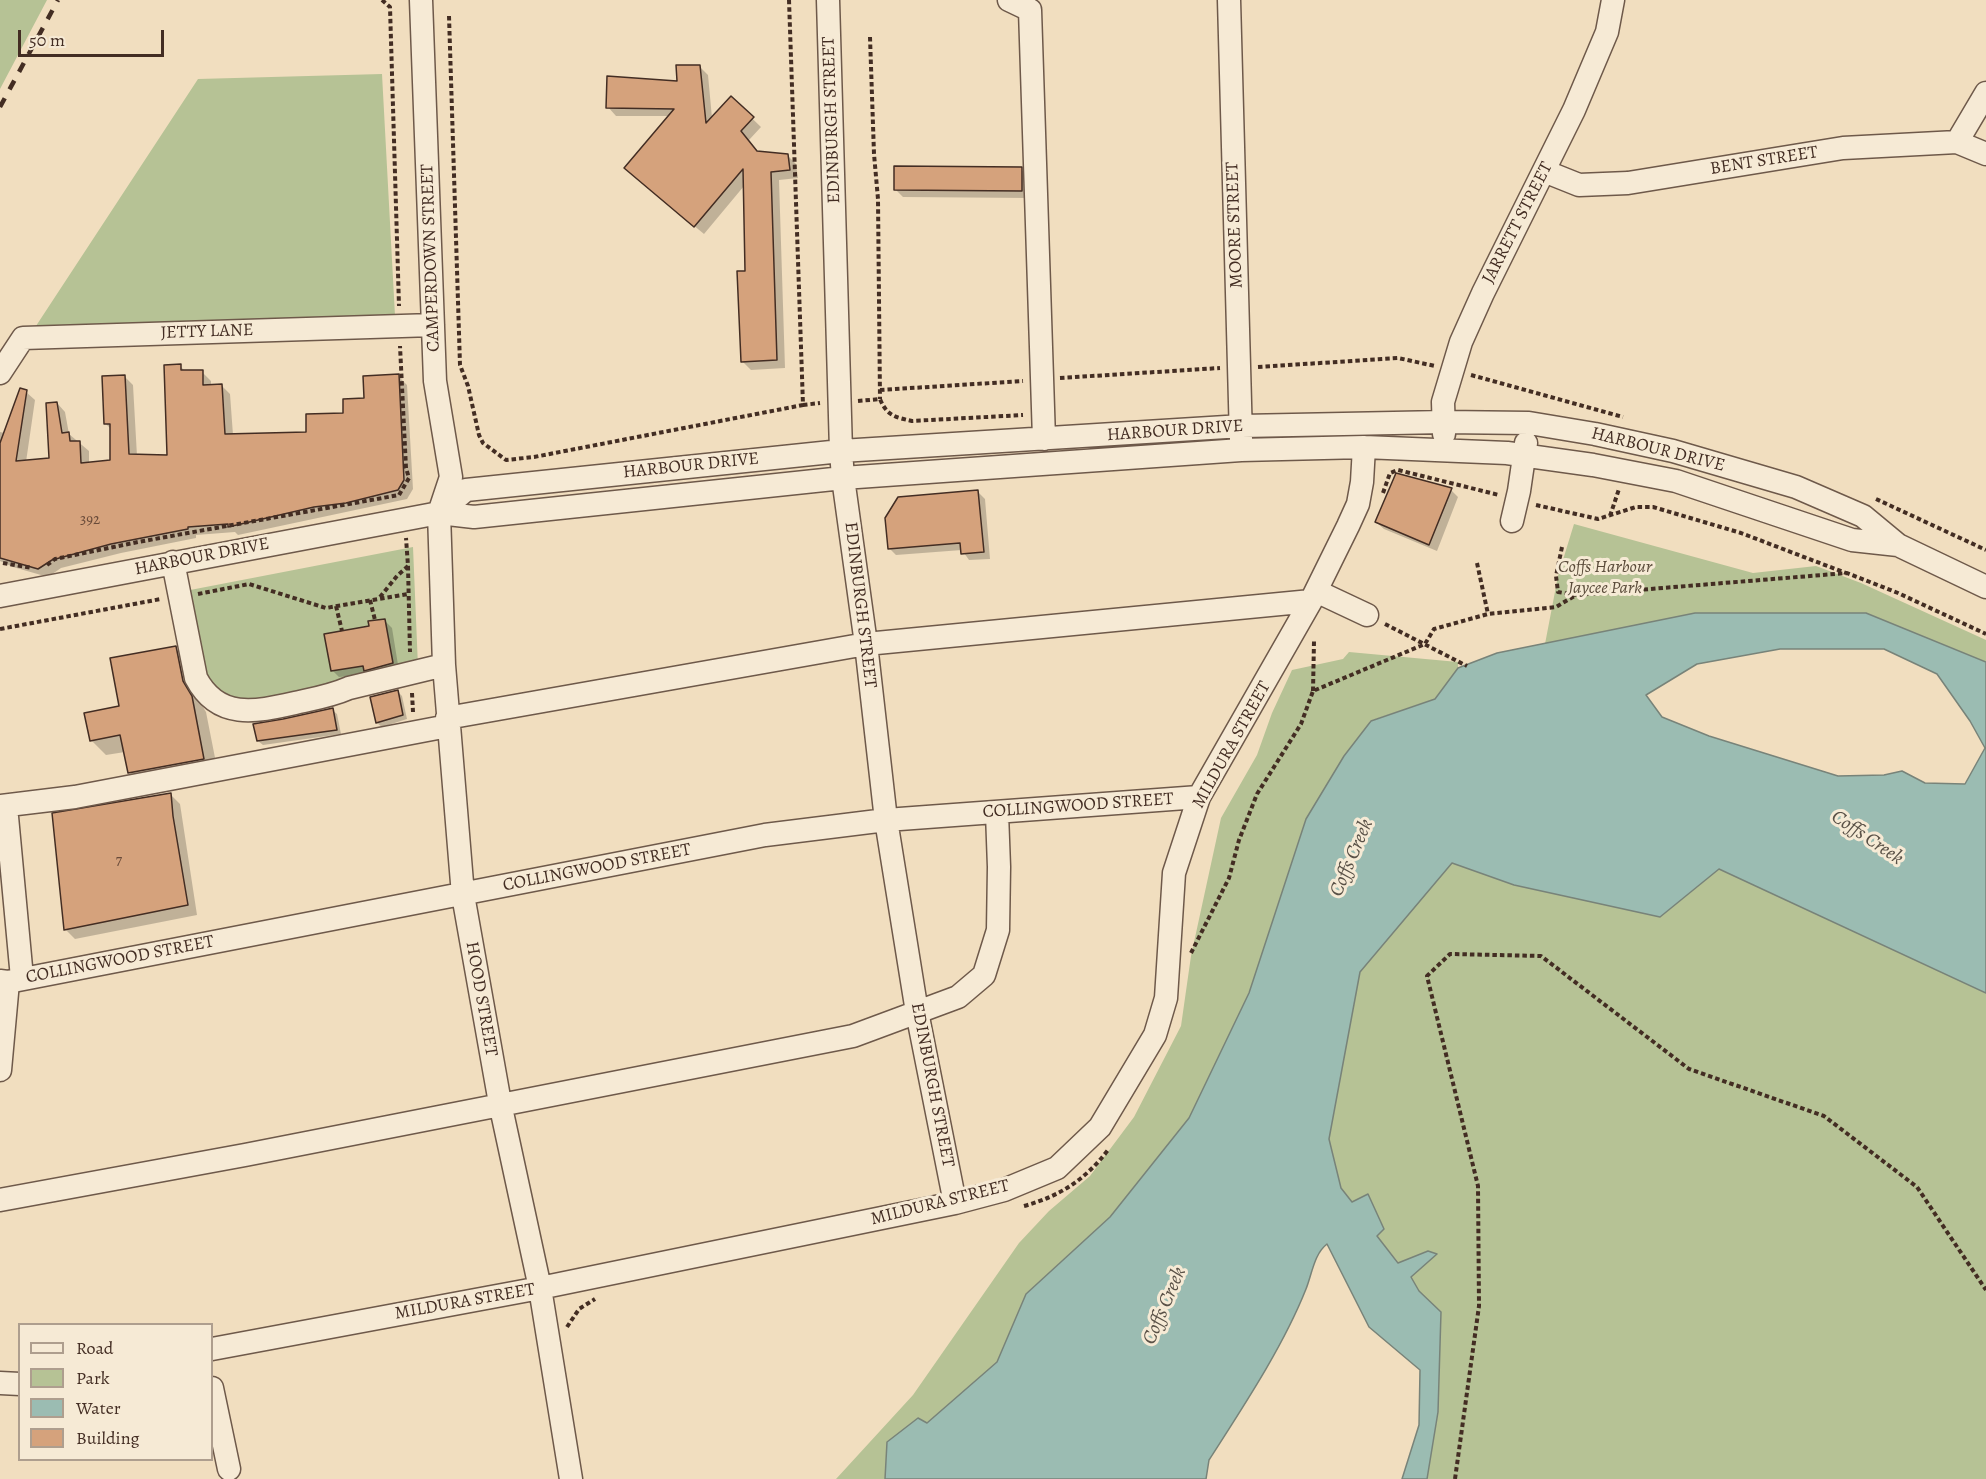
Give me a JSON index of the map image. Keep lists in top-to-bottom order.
{
  "streets": {
    "street": [
      "EDINBURGH STREET",
      "BENT STREET",
      "JARRETT STREET",
      "MOORE STREET",
      "CAMPERDOWN STREET",
      "JETTY LANE",
      "HARBOUR DRIVE",
      "MILDURA STREET",
      "COLLINGWOOD STREET",
      "HOOD STREET"
    ]
  },
  "crossings": [
    ["EDINBURGH STREET", "HARBOUR DRIVE"],
    ["EDINBURGH STREET", "MILDURA STREET"],
    ["EDINBURGH STREET", "COLLINGWOOD STREET"],
    ["BENT STREET", "JARRETT STREET"],
    ["JARRETT STREET", "HARBOUR DRIVE"],
    ["MOORE STREET", "HARBOUR DRIVE"],
    ["CAMPERDOWN STREET", "JETTY LANE"],
    ["CAMPERDOWN STREET", "HARBOUR DRIVE"],
    ["CAMPERDOWN STREET", "HOOD STREET"],
    ["HARBOUR DRIVE", "MILDURA STREET"],
    ["HARBOUR DRIVE", "HOOD STREET"],
    ["MILDURA STREET", "COLLINGWOOD STREET"],
    ["MILDURA STREET", "HOOD STREET"],
    ["COLLINGWOOD STREET", "HOOD STREET"]
  ],
  "water": ["Coffs Creek"],
  "parks": ["Coffs Harbour Jaycee Park"],
  "house_numbers": ["392", "7"],
  "legend": [
    "Road",
    "Park",
    "Water",
    "Building"
  ],
  "scale_bar": "50 m"
}
